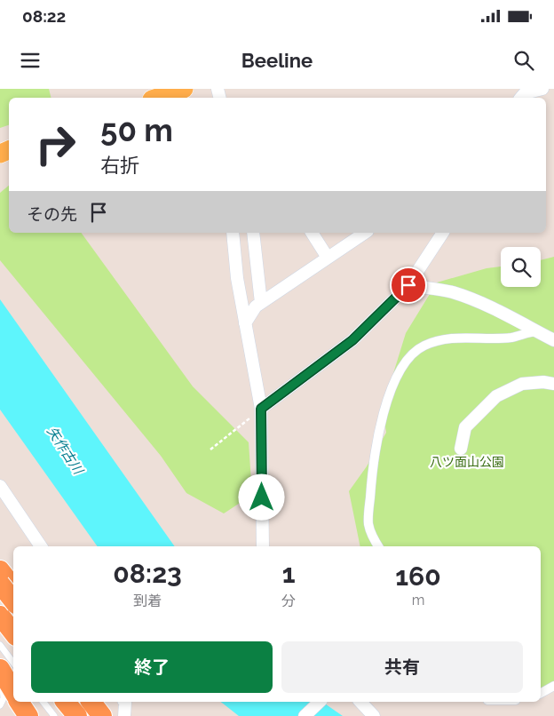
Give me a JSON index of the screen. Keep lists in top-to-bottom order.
{
  "water": ["矢作古川"],
  "parks": ["八ツ面山公園"],
  "page": {
    "status": "08:22",
    "header": "Beeline",
    "turn": ["50 m", "右折"],
    "then": "その先",
    "eta": [
      "08:23",
      "到着",
      "1",
      "分",
      "160",
      "m"
    ],
    "buttons": ["終了", "共有"]
  }
}
